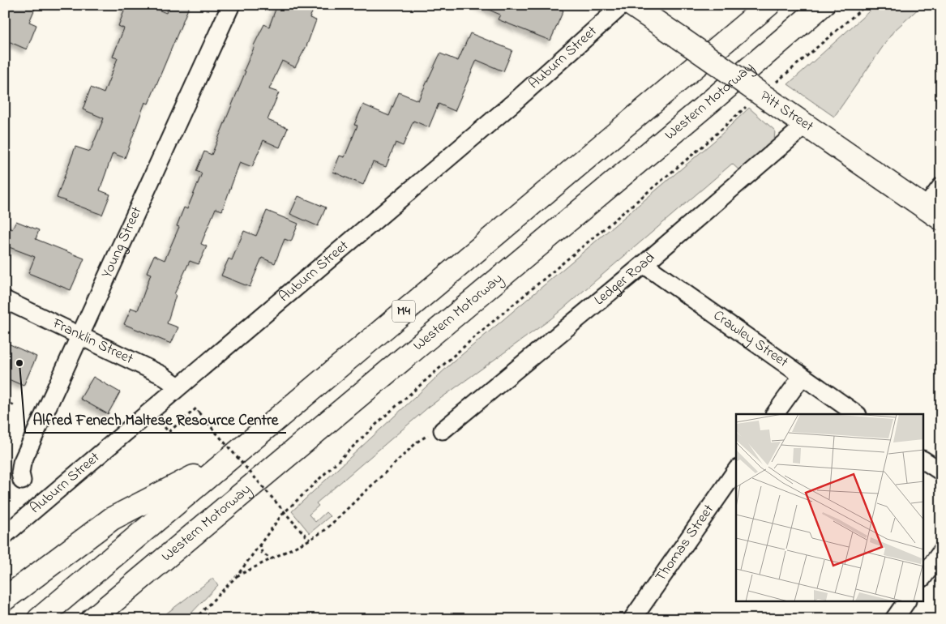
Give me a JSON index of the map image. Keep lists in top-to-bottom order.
{
  "streets": {
    "main road": ["Western Motorway", "Pitt Street", "M4"],
    "street": [
      "Auburn Street",
      "Young Street",
      "Ledger Road",
      "Crawley Street",
      "Franklin Street",
      "Thomas Street"
    ]
  },
  "crossings": [
    ["Auburn Street", "Franklin Street"],
    ["Western Motorway", "M4"],
    ["Pitt Street", "Ledger Road"],
    ["Young Street", "Franklin Street"],
    ["Ledger Road", "Crawley Street"]
  ],
  "places": ["Alfred Fenech Maltese Resource Centre"]
}
